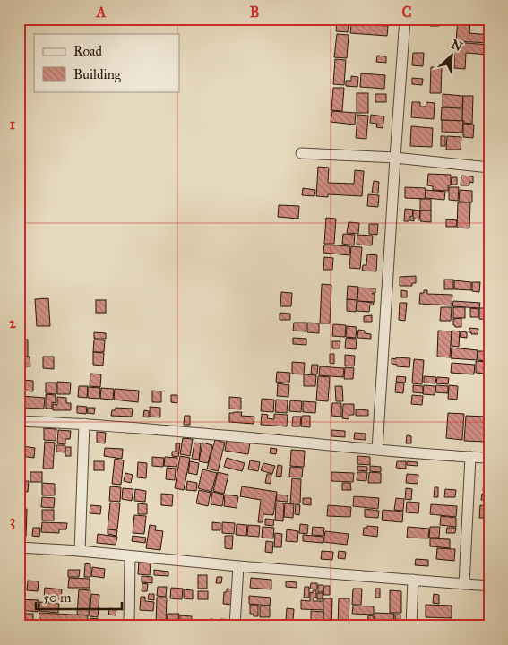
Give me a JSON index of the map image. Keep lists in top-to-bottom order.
{
  "legend": ["Road", "Building"],
  "scale_bar": "50 m",
  "north": "top right",
  "grid": {
    "columns": ["A", "B", "C"],
    "rows": ["1", "2", "3"]
  }
}
